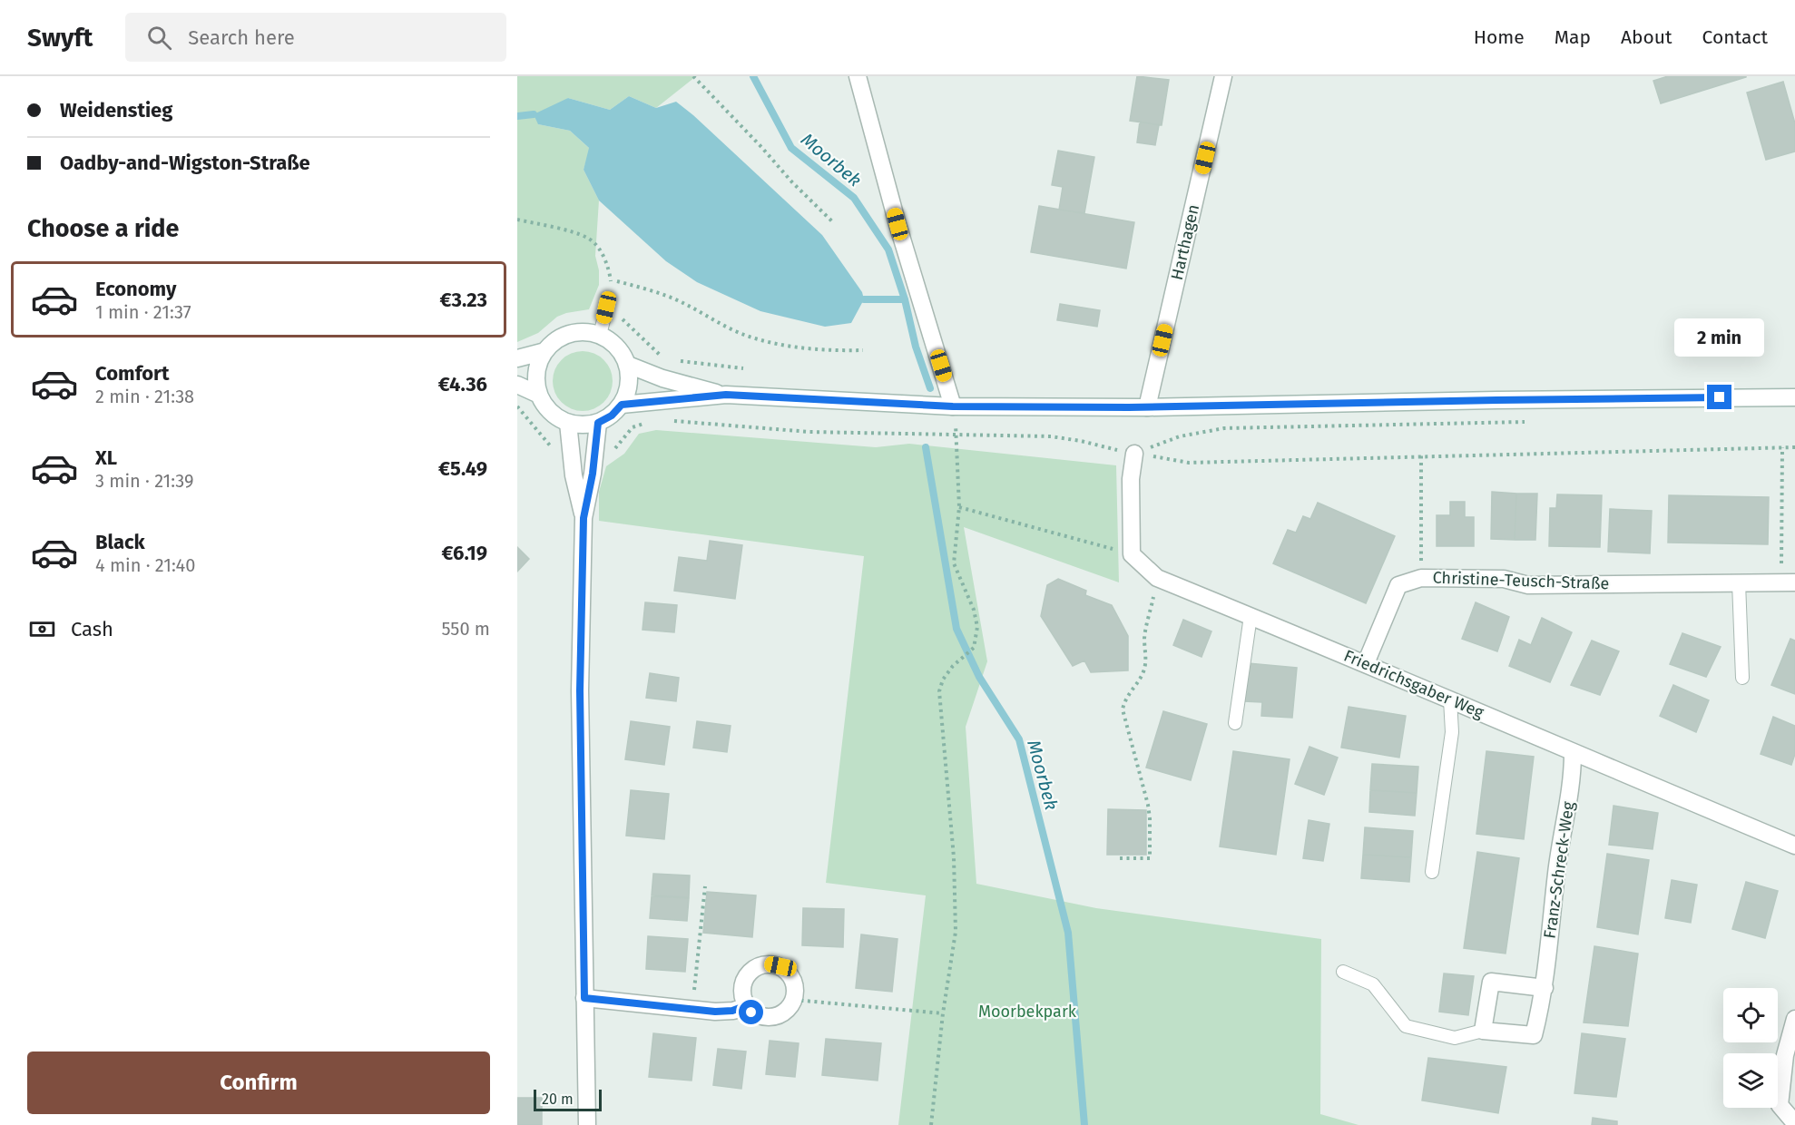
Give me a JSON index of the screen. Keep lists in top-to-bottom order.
{
  "streets": {
    "street": [
      "Harthagen",
      "Christine-Teusch-Straße",
      "Friedrichsgaber Weg",
      "Franz-Schreck-Weg"
    ]
  },
  "crossings": [
    ["Christine-Teusch-Straße", "Friedrichsgaber Weg"],
    ["Friedrichsgaber Weg", "Franz-Schreck-Weg"]
  ],
  "water": ["Moorbek"],
  "parks": ["Moorbekpark"],
  "scale_bar": "20 m",
  "page": {
    "header": "Swyft",
    "search": "Search here",
    "nav": [
      "Home",
      "Map",
      "About",
      "Contact"
    ],
    "banner": ["Weidenstieg", "Oadby-and-Wigston-Straße"],
    "heading": "Choose a ride",
    "list": [
      {
        "name": "Economy",
        "note": "1 min · 21:37",
        "value": "€3.23"
      },
      {
        "name": "Comfort",
        "note": "2 min · 21:38",
        "value": "€4.36"
      },
      {
        "name": "XL",
        "note": "3 min · 21:39",
        "value": "€5.49"
      },
      {
        "name": "Black",
        "note": "4 min · 21:40",
        "value": "€6.19"
      }
    ],
    "bubble": "2 min",
    "pay": ["Cash", "550 m"],
    "buttons": "Confirm",
    "scale": "20 m"
  }
}
